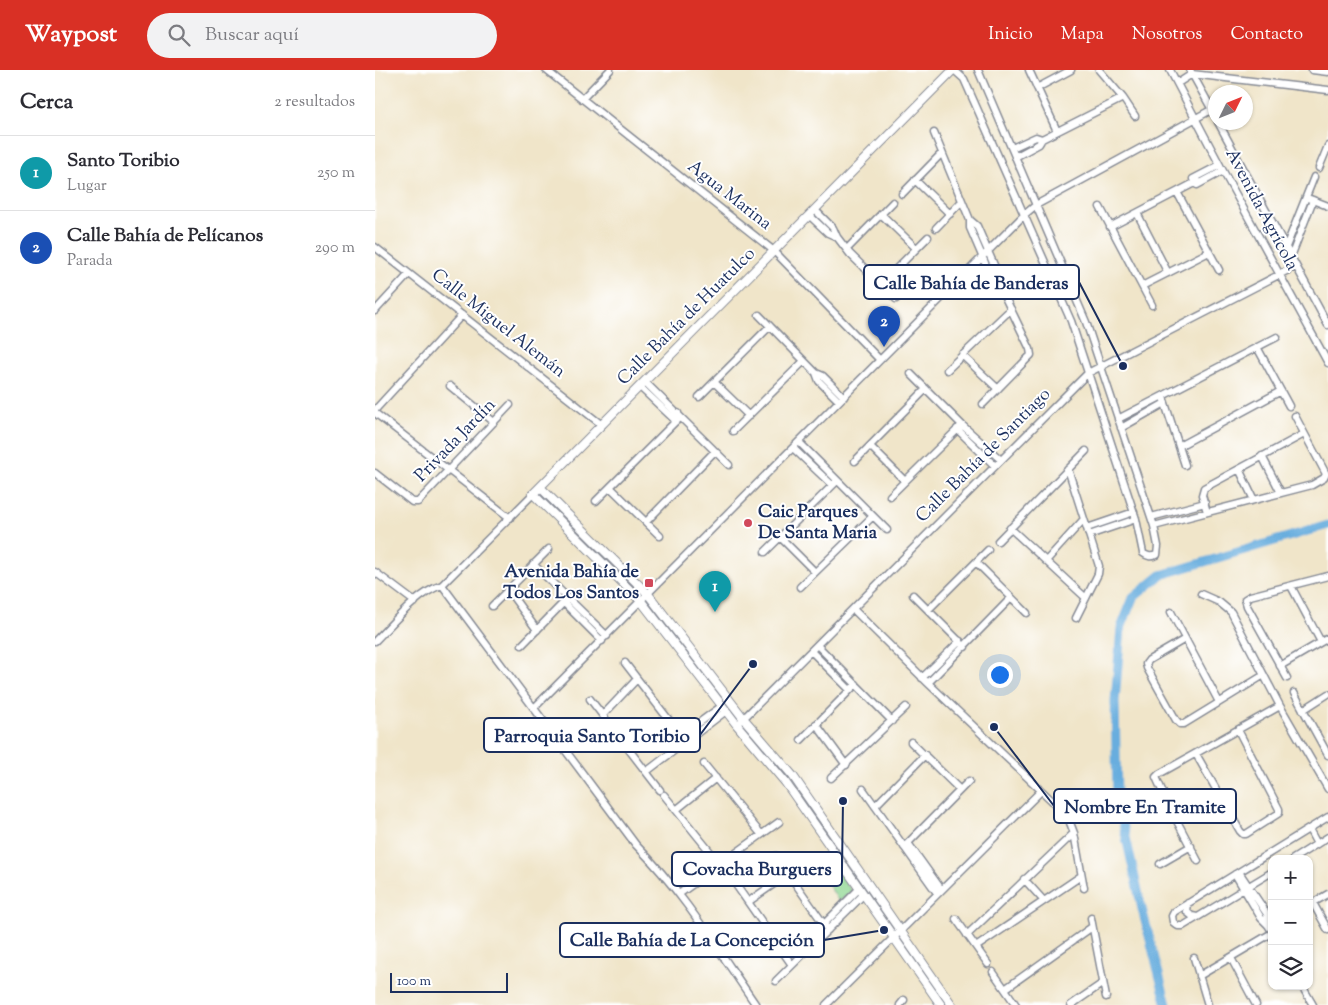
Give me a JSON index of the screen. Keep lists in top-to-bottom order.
{
  "streets": {
    "street": [
      "Agua Marina",
      "Avenida Agrícola",
      "Calle Bahía de Huatulco",
      "Calle Miguel Alemán",
      "Privada Jardín",
      "Calle Bahía de Santiago"
    ]
  },
  "crossings": [
    ["Agua Marina", "Calle Bahía de Huatulco"],
    ["Avenida Agrícola", "Calle Bahía de Santiago"],
    ["Calle Bahía de Huatulco", "Calle Miguel Alemán"]
  ],
  "places": {
    "other": [
      "Calle Bahía de Banderas",
      "Caic Parques De Santa Maria",
      "Parroquia Santo Toribio",
      "Nombre En Tramite",
      "Covacha Burguers",
      "Calle Bahía de La Concepción"
    ],
    "transit": ["Avenida Bahía de Todos Los Santos"]
  },
  "scale_bar": "100 m",
  "north": "top right",
  "page": {
    "header": "Waypost",
    "search": "Buscar aquí",
    "nav": [
      "Inicio",
      "Mapa",
      "Nosotros",
      "Contacto"
    ],
    "heading": ["Cerca", "2 resultados"],
    "list": [
      {
        "mark": "1",
        "name": "Santo Toribio",
        "note": "Lugar",
        "value": "250 m"
      },
      {
        "mark": "2",
        "name": "Calle Bahía de Pelícanos",
        "note": "Parada",
        "value": "290 m"
      }
    ],
    "pins": ["2", "1"],
    "map_buttons": ["+", "−"],
    "scale": "100 m"
  }
}
